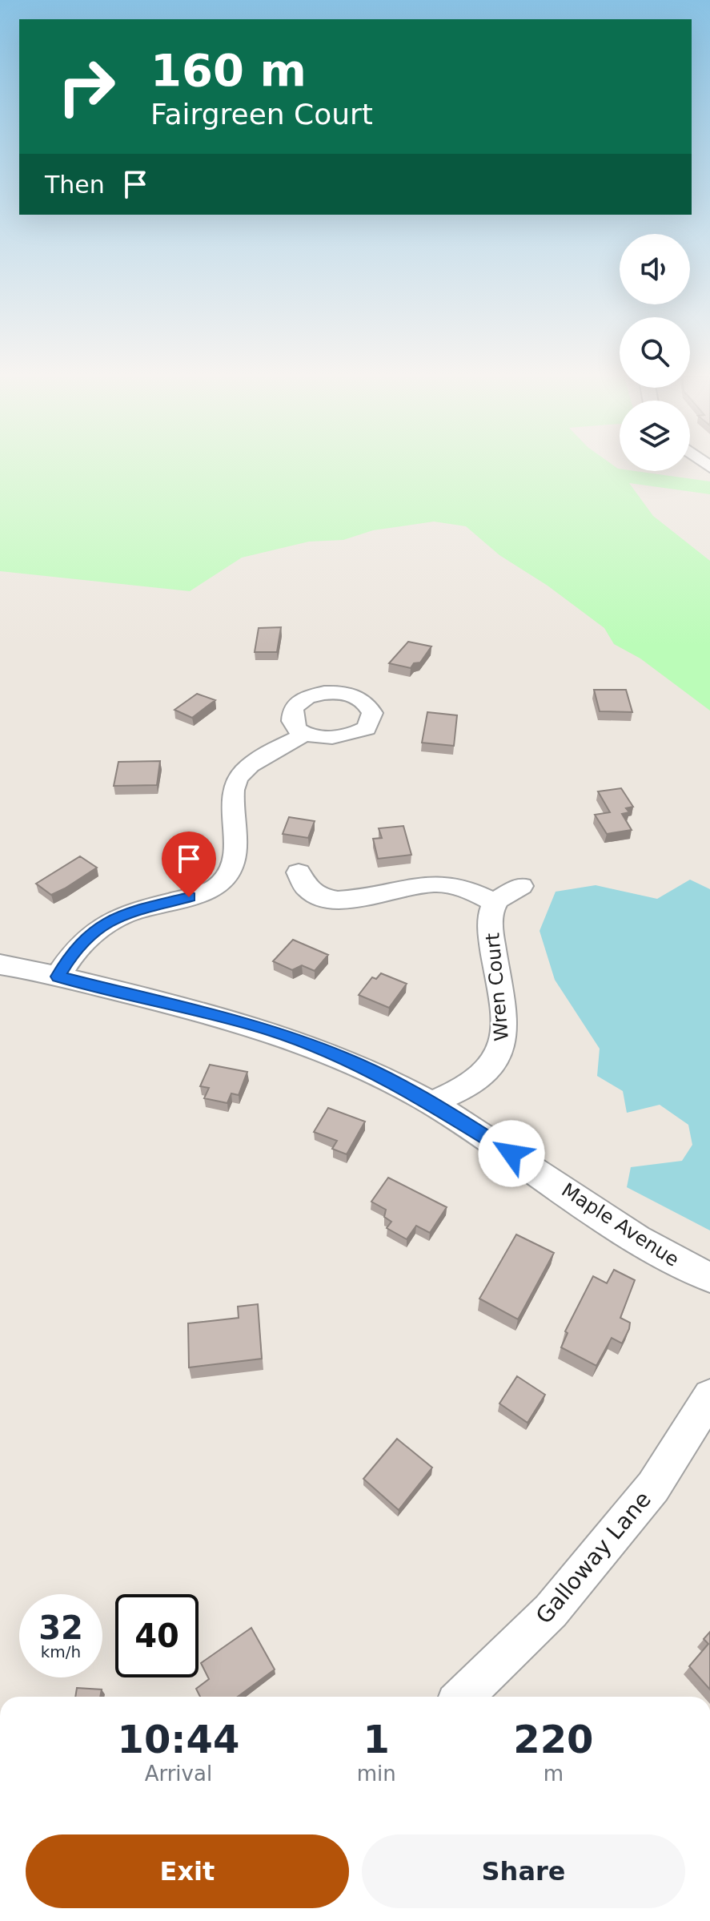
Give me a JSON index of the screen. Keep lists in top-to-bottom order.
{
  "streets": {
    "street": ["Wren Court", "Maple Avenue", "Galloway Lane"]
  },
  "crossings": [
    ["Wren Court", "Maple Avenue"]
  ],
  "page": {
    "turn": ["160 m", "Fairgreen Court"],
    "then": "Then",
    "speed": "32 km/h",
    "limit": "40",
    "eta": [
      "10:44",
      "Arrival",
      "1",
      "min",
      "220",
      "m"
    ],
    "buttons": ["Exit", "Share"]
  }
}
